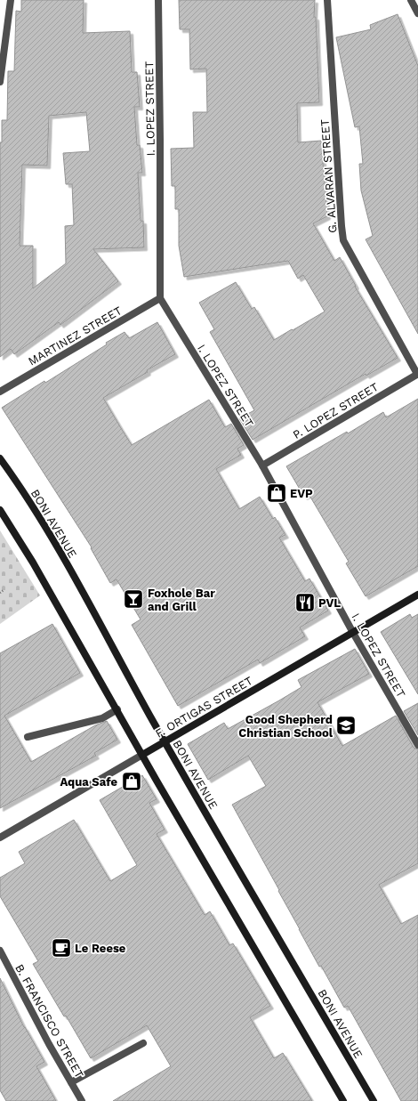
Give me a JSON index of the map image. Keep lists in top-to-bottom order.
{
  "streets": {
    "main road": ["BONI AVENUE", "F. ORTIGAS STREET"],
    "street": [
      "I. LOPEZ STREET",
      "G. ALVARAN STREET",
      "MARTINEZ STREET",
      "P. LOPEZ STREET",
      "B. FRANCISCO STREET"
    ]
  },
  "crossings": [
    ["I. LOPEZ STREET", "MARTINEZ STREET"],
    ["I. LOPEZ STREET", "P. LOPEZ STREET"],
    ["I. LOPEZ STREET", "F. ORTIGAS STREET"],
    ["G. ALVARAN STREET", "P. LOPEZ STREET"],
    ["BONI AVENUE", "F. ORTIGAS STREET"]
  ],
  "places": {
    "shop": ["EVP", "Aqua Safe"],
    "bar": ["Foxhole Bar and Grill"],
    "restaurant": ["PVL"],
    "school or university": ["Good Shepherd Christian School"],
    "cafe": ["Le Reese"]
  }
}
